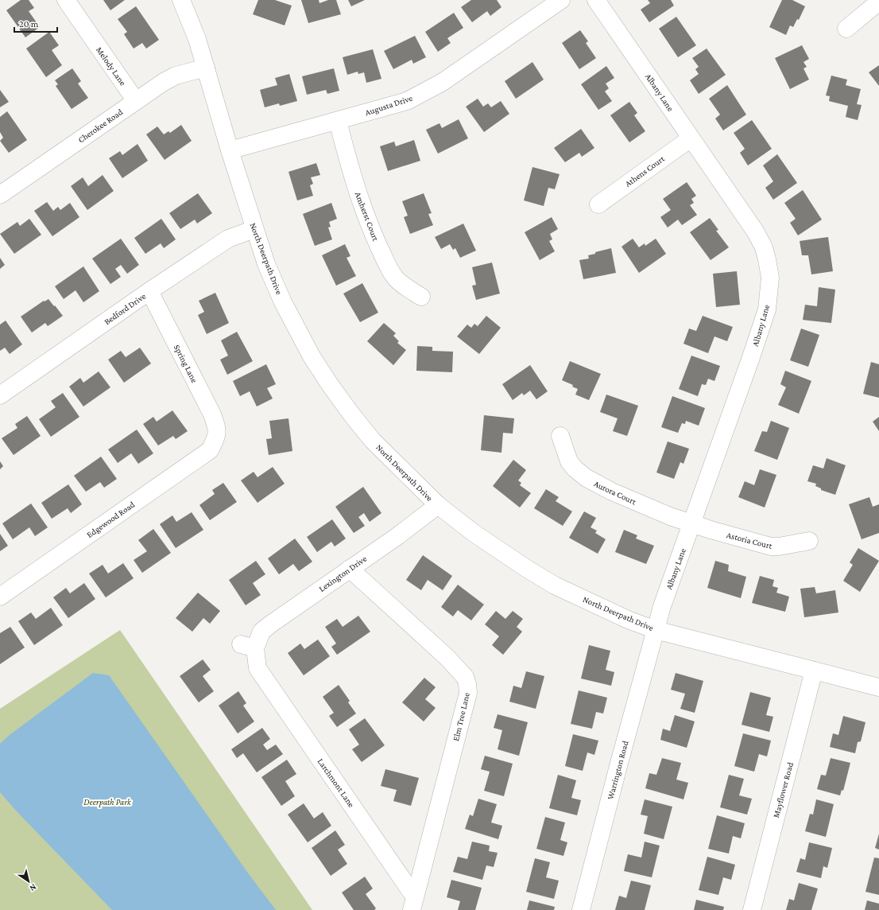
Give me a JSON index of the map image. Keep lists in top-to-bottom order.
{
  "streets": {
    "street": [
      "Melody Lane",
      "Albany Lane",
      "Augusta Drive",
      "Cherokee Road",
      "Athens Court",
      "Amherst Court",
      "North Deerpath Drive",
      "Bedford Drive",
      "Spring Lane",
      "Aurora Court",
      "Edgewood Road",
      "Astoria Court",
      "Lexington Drive",
      "Elm Tree Lane",
      "Warrington Road",
      "Larchmont Lane",
      "Mayflower Road"
    ]
  },
  "crossings": [
    ["Melody Lane", "Cherokee Road"],
    ["Albany Lane", "Athens Court"],
    ["Albany Lane", "North Deerpath Drive"],
    ["Albany Lane", "Aurora Court"],
    ["Albany Lane", "Astoria Court"],
    ["Albany Lane", "Warrington Road"],
    ["Augusta Drive", "Amherst Court"],
    ["Augusta Drive", "North Deerpath Drive"],
    ["Cherokee Road", "North Deerpath Drive"],
    ["North Deerpath Drive", "Bedford Drive"],
    ["North Deerpath Drive", "Lexington Drive"],
    ["North Deerpath Drive", "Warrington Road"],
    ["North Deerpath Drive", "Mayflower Road"],
    ["Bedford Drive", "Spring Lane"],
    ["Spring Lane", "Edgewood Road"],
    ["Aurora Court", "Astoria Court"],
    ["Lexington Drive", "Elm Tree Lane"],
    ["Lexington Drive", "Larchmont Lane"],
    ["Elm Tree Lane", "Larchmont Lane"]
  ],
  "parks": ["Deerpath Park"],
  "scale_bar": "20 m",
  "north": "bottom right"
}
